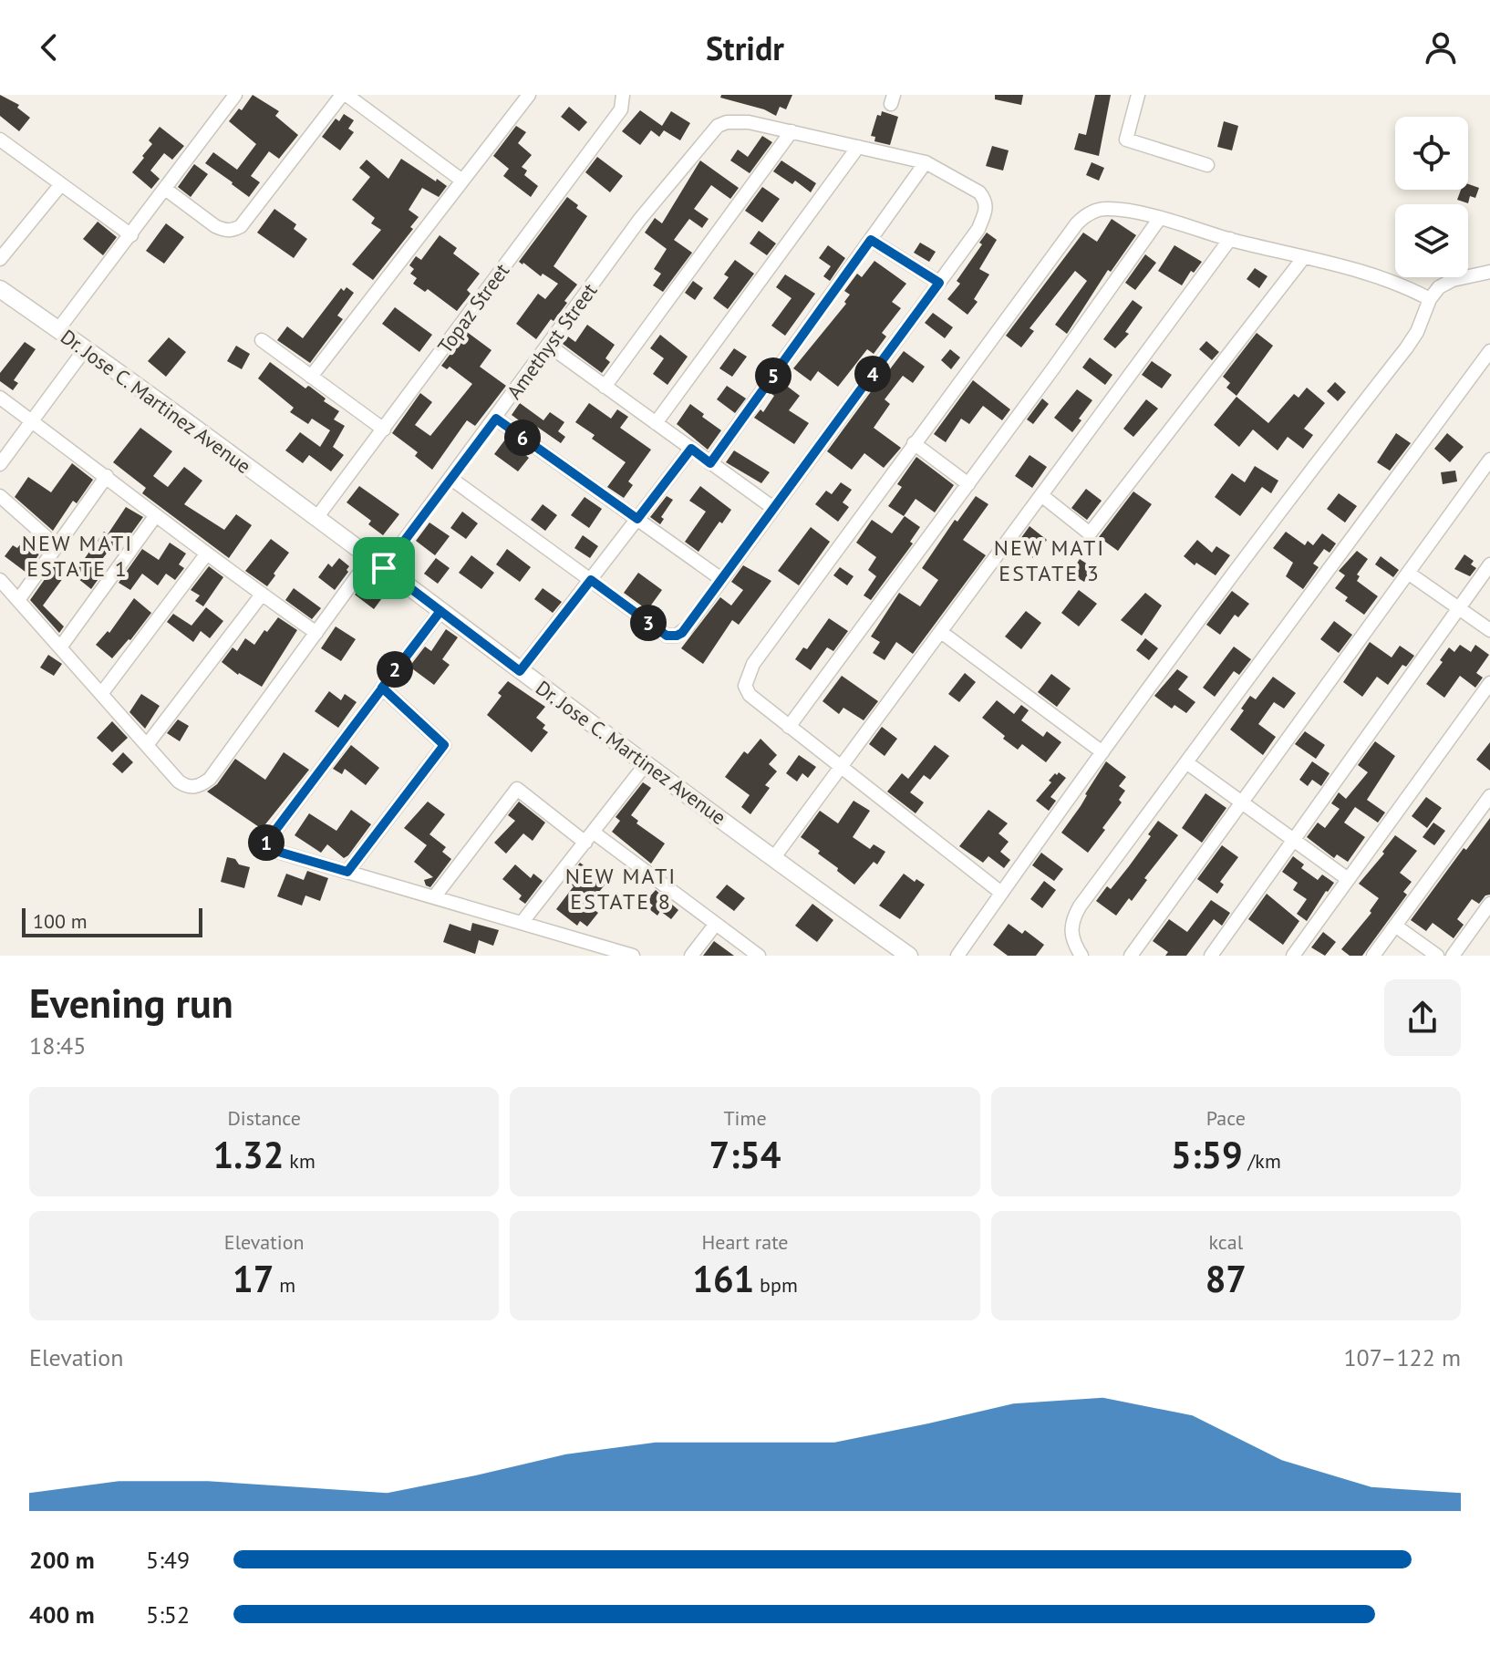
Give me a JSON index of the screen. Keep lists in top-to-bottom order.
{
  "streets": {
    "street": ["Topaz Street", "Amethyst Street", "Dr. Jose C. Martinez Avenue"]
  },
  "crossings": [
    ["Topaz Street", "Dr. Jose C. Martinez Avenue"],
    ["Amethyst Street", "Dr. Jose C. Martinez Avenue"]
  ],
  "districts": ["NEW MATI ESTATE 1", "NEW MATI ESTATE 3", "NEW MATI ESTATE 8"],
  "scale_bar": "100 m",
  "page": {
    "header": "Stridr",
    "pins": [
      "4",
      "5",
      "6",
      "3",
      "2",
      "1"
    ],
    "scale": "100 m",
    "heading": ["Evening run", "18:45"],
    "stats": [
      ["Distance", "1.32 km"],
      ["Time", "7:54"],
      ["Pace", "5:59 /km"],
      ["Elevation", "17 m"],
      ["Heart rate", "161 bpm"],
      ["kcal", "87"]
    ],
    "chart": ["Elevation", "107–122 m"],
    "list": [
      {
        "name": "200 m",
        "note": "5:49"
      },
      {
        "name": "400 m",
        "note": "5:52"
      }
    ]
  }
}
